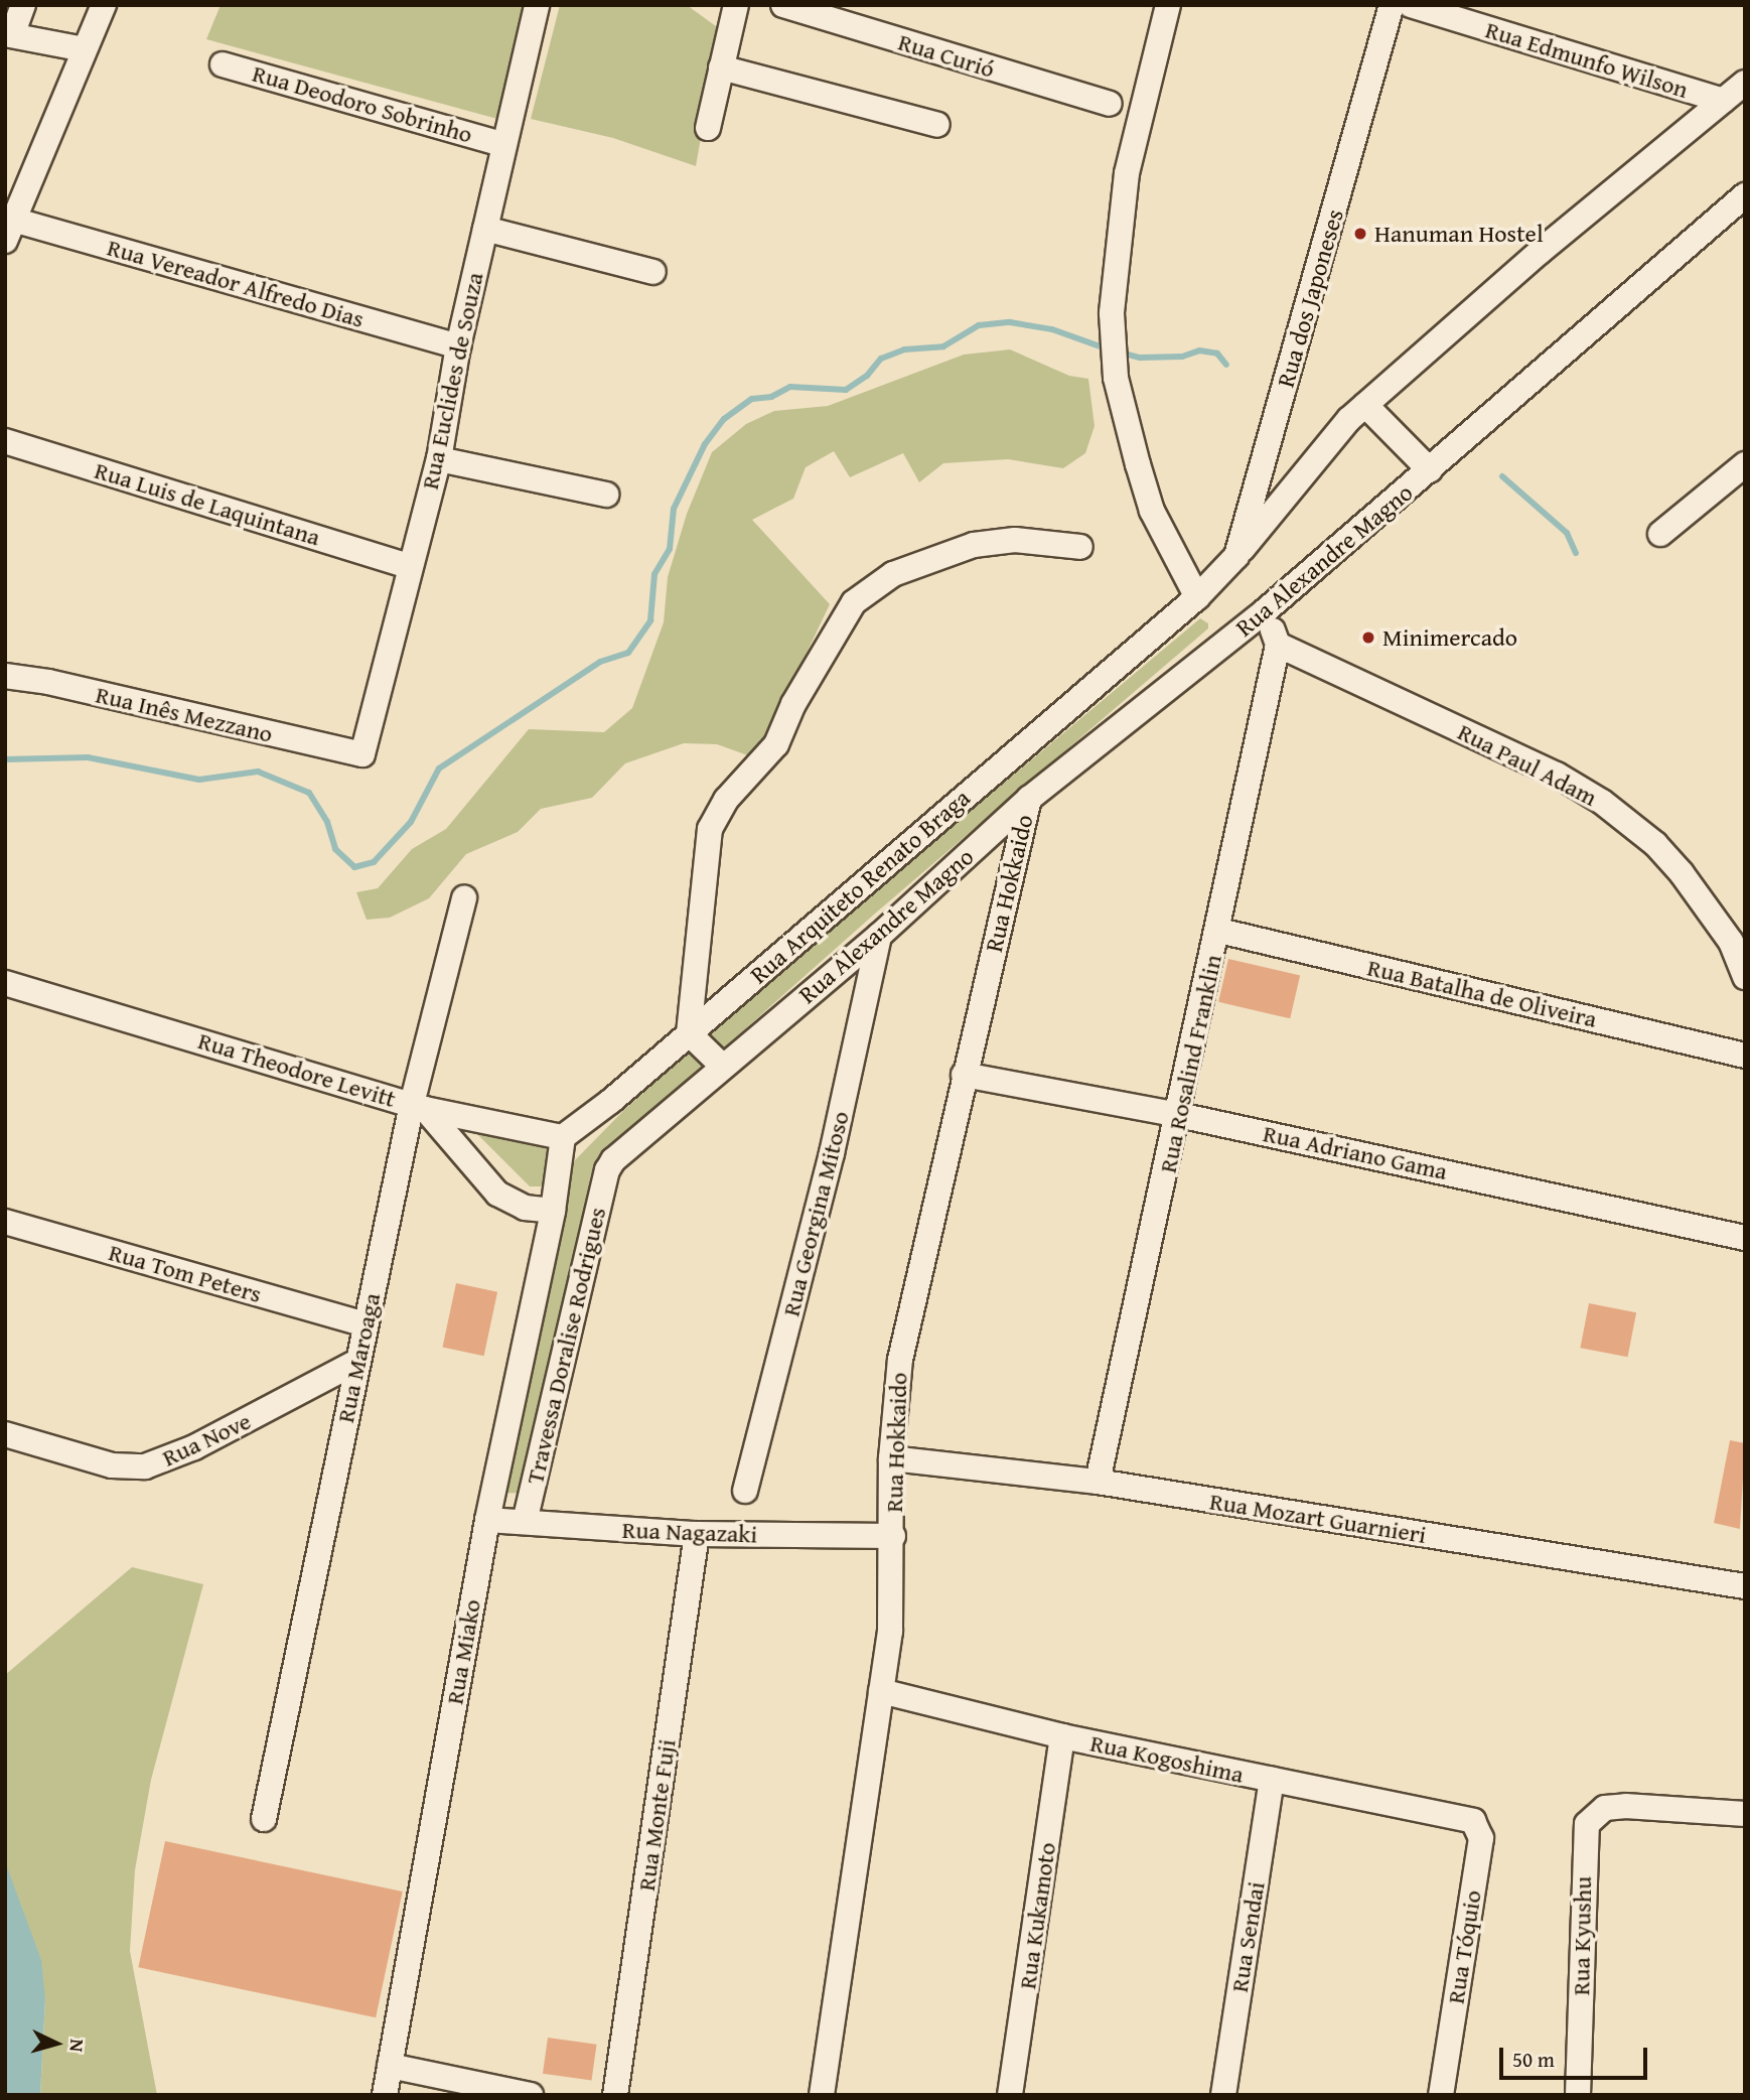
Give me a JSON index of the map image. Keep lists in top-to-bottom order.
{
  "streets": {
    "street": [
      "Rua Curió",
      "Rua Edmunfo Wilson",
      "Rua Deodoro Sobrinho",
      "Rua Vereador Alfredo Dias",
      "Rua dos Japoneses",
      "Rua Euclides de Souza",
      "Rua Luis de Laquintana",
      "Rua Alexandre Magno",
      "Rua Inês Mezzano",
      "Rua Paul Adam",
      "Rua Hokkaido",
      "Rua Arquiteto Renato Braga",
      "Rua Batalha de Oliveira",
      "Rua Rosalind Franklin",
      "Rua Theodore Levitt",
      "Rua Adriano Gama",
      "Rua Georgina Mitoso",
      "Rua Tom Peters",
      "Travessa Doralise Rodrigues",
      "Rua Maroaga",
      "Rua Nove",
      "Rua Mozart Guarnieri",
      "Rua Nagazaki",
      "Rua Miako",
      "Rua Kogoshima",
      "Rua Monte Fuji",
      "Rua Kukamoto",
      "Rua Kyushu",
      "Rua Sendai",
      "Rua Tóquio"
    ]
  },
  "crossings": [
    ["Rua Deodoro Sobrinho", "Rua Euclides de Souza"],
    ["Rua Vereador Alfredo Dias", "Rua Euclides de Souza"],
    ["Rua dos Japoneses", "Rua Arquiteto Renato Braga"],
    ["Rua Euclides de Souza", "Rua Luis de Laquintana"],
    ["Rua Euclides de Souza", "Rua Inês Mezzano"],
    ["Rua Alexandre Magno", "Rua Hokkaido"],
    ["Rua Alexandre Magno", "Rua Georgina Mitoso"],
    ["Rua Alexandre Magno", "Travessa Doralise Rodrigues"],
    ["Rua Paul Adam", "Rua Rosalind Franklin"],
    ["Rua Hokkaido", "Rua Adriano Gama"],
    ["Rua Hokkaido", "Rua Mozart Guarnieri"],
    ["Rua Hokkaido", "Rua Nagazaki"],
    ["Rua Hokkaido", "Rua Kogoshima"],
    ["Rua Batalha de Oliveira", "Rua Rosalind Franklin"],
    ["Rua Rosalind Franklin", "Rua Adriano Gama"],
    ["Rua Rosalind Franklin", "Rua Mozart Guarnieri"],
    ["Rua Theodore Levitt", "Rua Maroaga"],
    ["Rua Theodore Levitt", "Rua Miako"],
    ["Rua Tom Peters", "Rua Maroaga"],
    ["Travessa Doralise Rodrigues", "Rua Nagazaki"],
    ["Rua Maroaga", "Rua Nove"],
    ["Rua Nagazaki", "Rua Miako"],
    ["Rua Nagazaki", "Rua Monte Fuji"],
    ["Rua Kogoshima", "Rua Kukamoto"],
    ["Rua Kogoshima", "Rua Sendai"],
    ["Rua Kogoshima", "Rua Tóquio"]
  ],
  "places": ["Hanuman Hostel", "Minimercado"],
  "scale_bar": "50 m",
  "north": "right"
}
